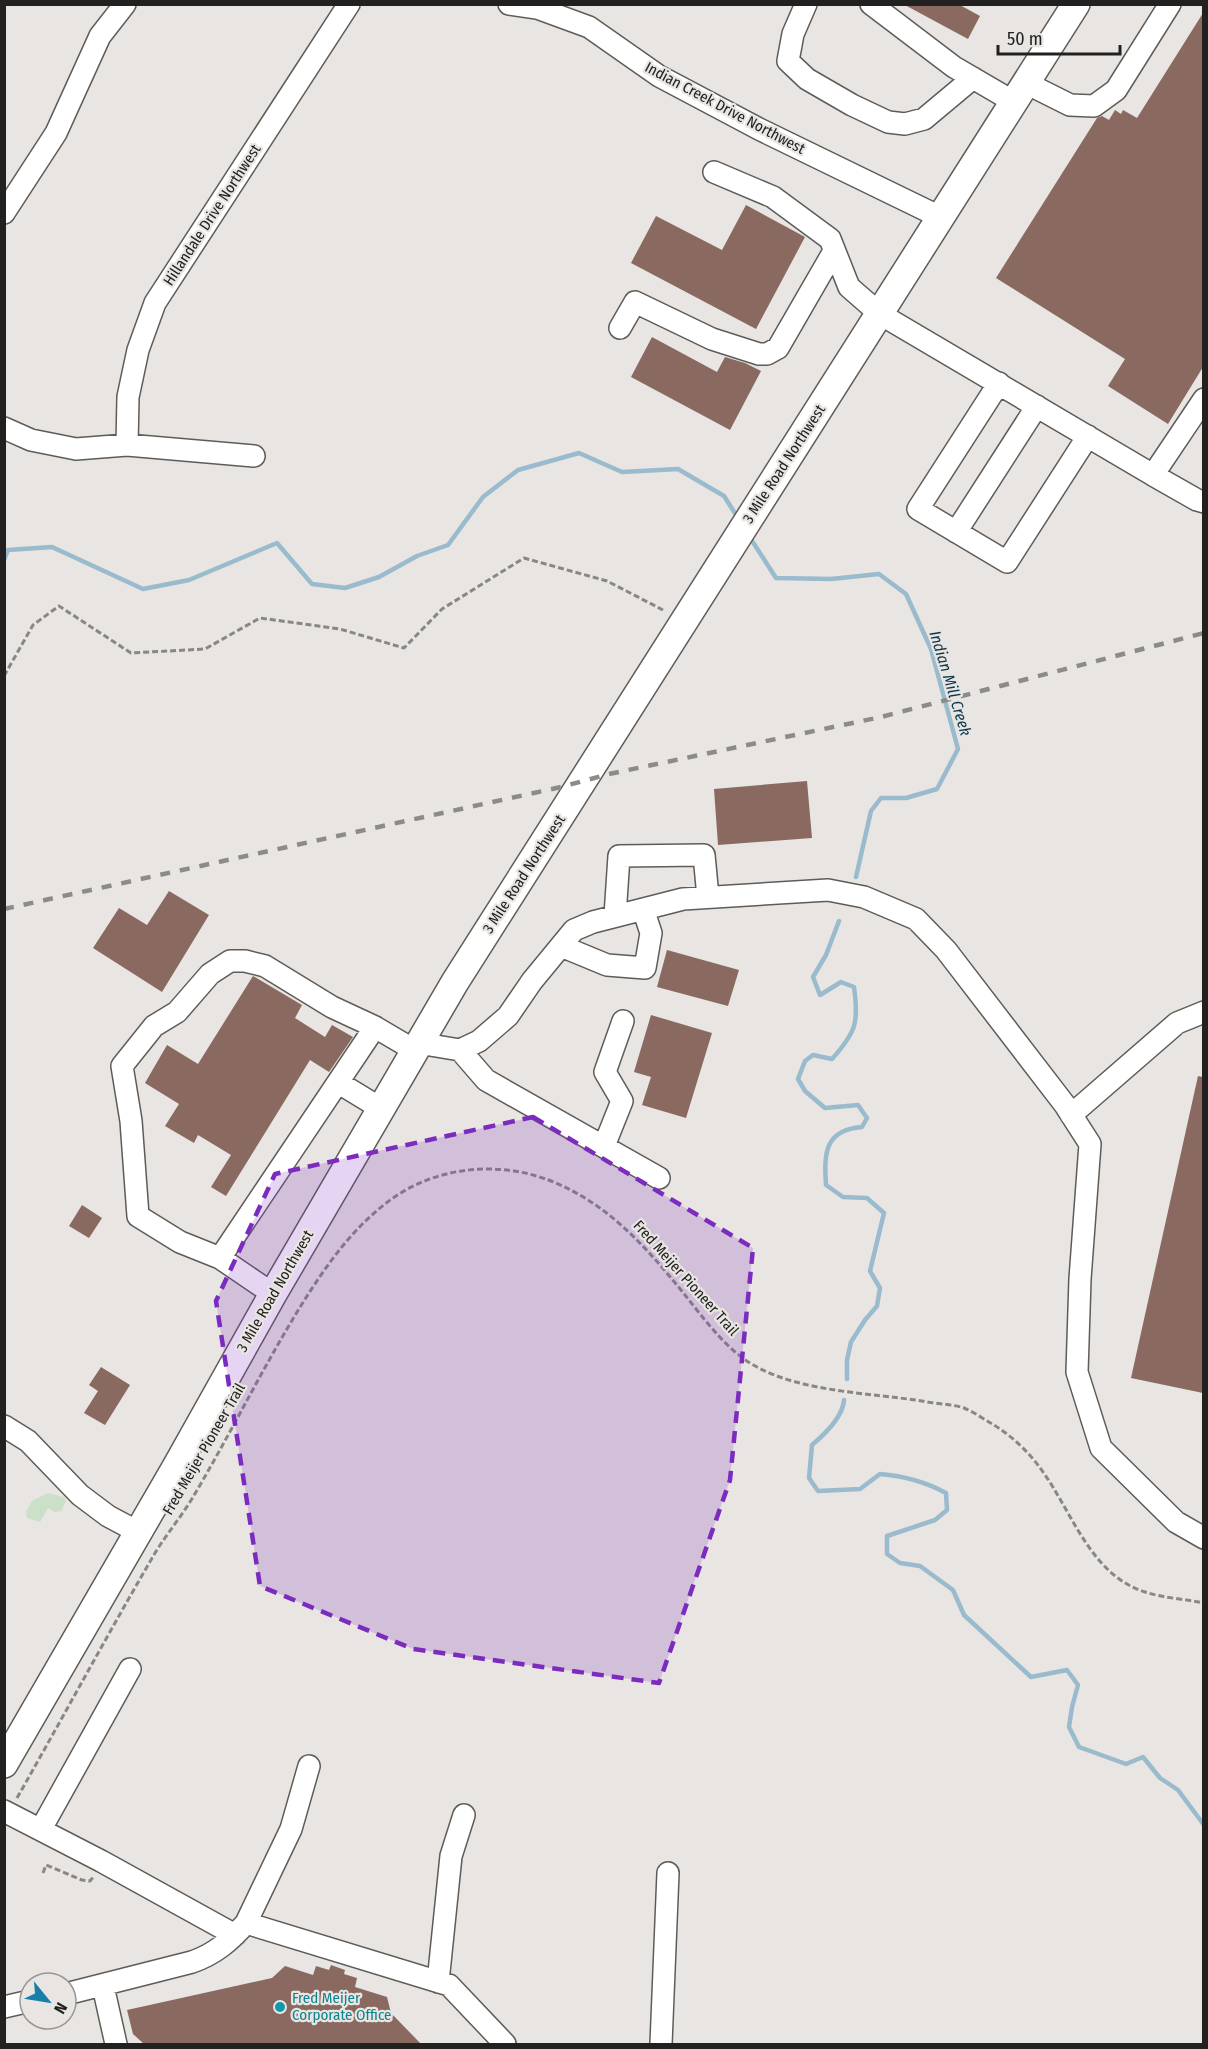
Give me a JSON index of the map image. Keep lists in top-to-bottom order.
{
  "streets": {
    "main road": ["3 Mile Road Northwest"],
    "street": ["Indian Creek Drive Northwest", "Hillandale Drive Northwest"],
    "path": ["Fred Meijer Pioneer Trail"]
  },
  "crossings": [
    ["Indian Creek Drive Northwest", "3 Mile Road Northwest"]
  ],
  "water": ["Indian Mill Creek"],
  "places": ["Fred Meijer Corporate Office"],
  "scale_bar": "50 m",
  "north": "bottom right"
}
